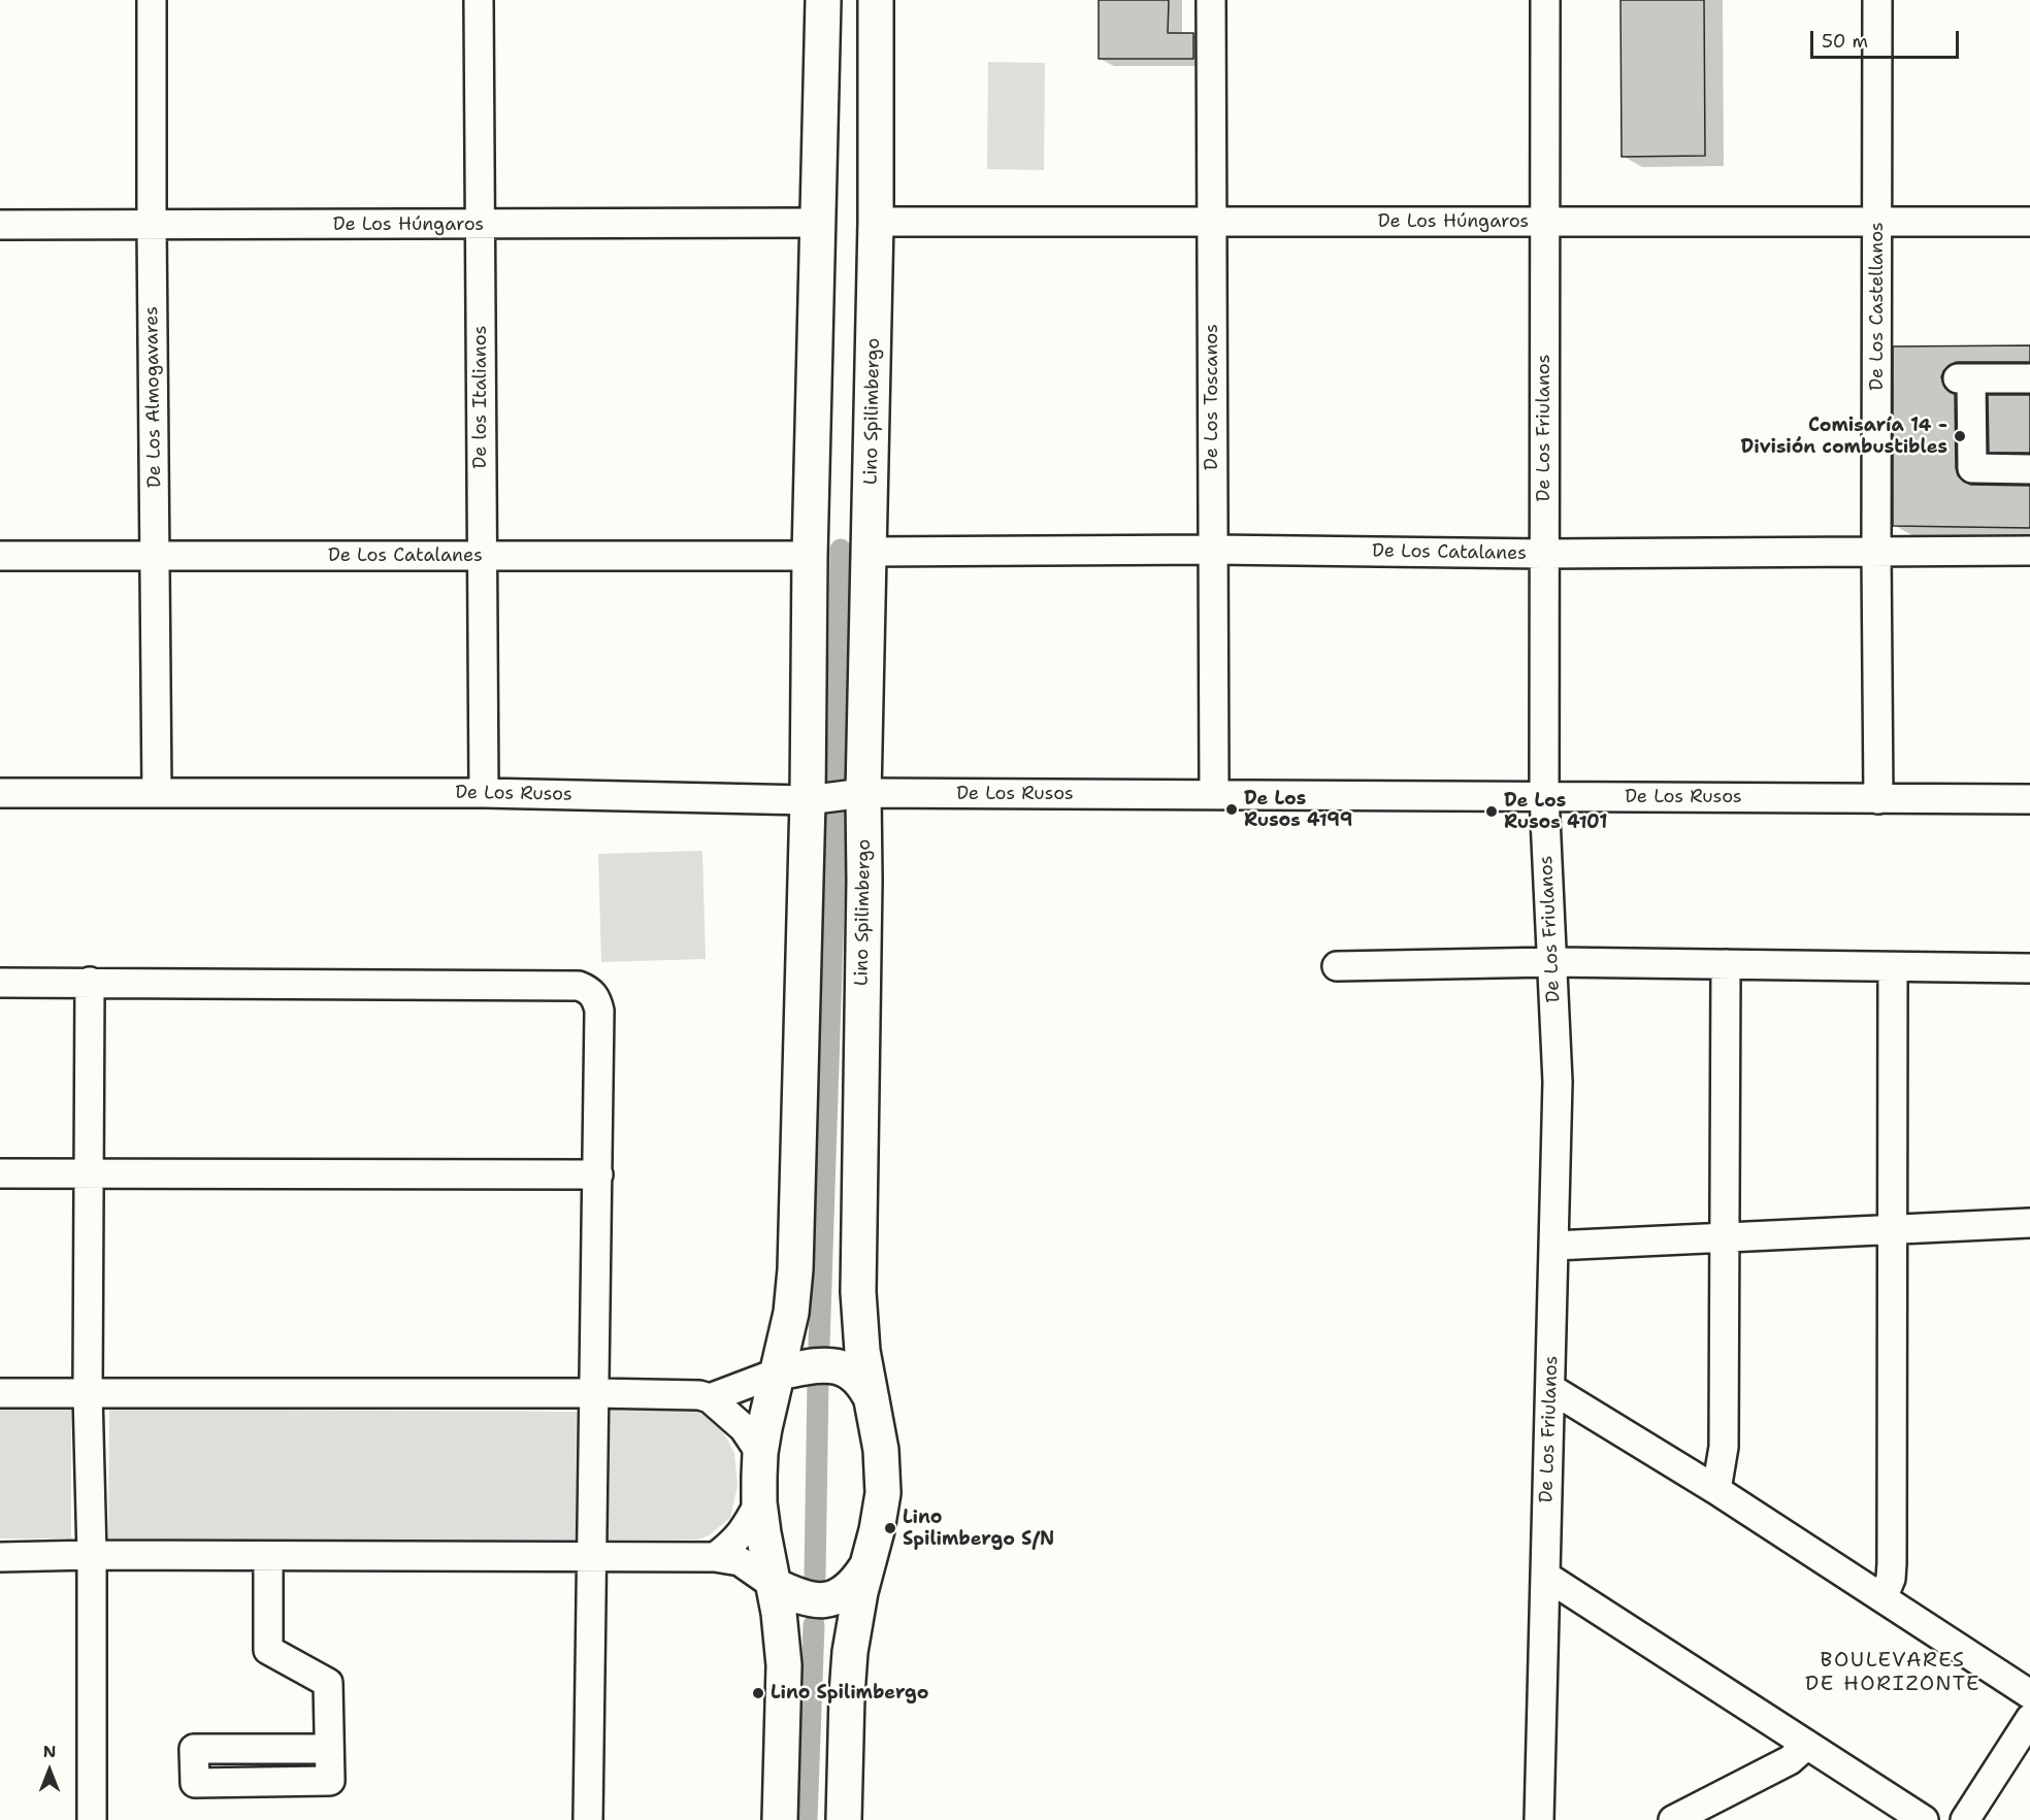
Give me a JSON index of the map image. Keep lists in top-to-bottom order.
{
  "streets": {
    "main road": ["Lino Spilimbergo"],
    "street": [
      "De Los Húngaros",
      "De Los Castellanos",
      "De Los Almogavares",
      "De los Italianos",
      "De Los Toscanos",
      "De Los Friulanos",
      "De Los Catalanes",
      "De Los Rusos"
    ]
  },
  "crossings": [
    ["De Los Húngaros", "De Los Castellanos"],
    ["De Los Húngaros", "De Los Almogavares"],
    ["De Los Húngaros", "De los Italianos"],
    ["De Los Húngaros", "De Los Toscanos"],
    ["De Los Húngaros", "Lino Spilimbergo"],
    ["De Los Húngaros", "De Los Friulanos"],
    ["De Los Castellanos", "De Los Catalanes"],
    ["De Los Castellanos", "De Los Rusos"],
    ["De Los Almogavares", "De Los Catalanes"],
    ["De Los Almogavares", "De Los Rusos"],
    ["De los Italianos", "De Los Catalanes"],
    ["De los Italianos", "De Los Rusos"],
    ["De Los Toscanos", "De Los Catalanes"],
    ["De Los Toscanos", "De Los Rusos"],
    ["Lino Spilimbergo", "De Los Catalanes"],
    ["Lino Spilimbergo", "De Los Rusos"],
    ["De Los Friulanos", "De Los Catalanes"],
    ["De Los Friulanos", "De Los Rusos"]
  ],
  "districts": ["BOULEVARES DE HORIZONTE"],
  "places": [
    "Comisaría 14 - División combustibles",
    "De Los Rusos 4199",
    "De Los Rusos 4101",
    "Lino Spilimbergo S/N",
    "Lino Spilimbergo"
  ],
  "scale_bar": "50 m",
  "north": "top"
}
